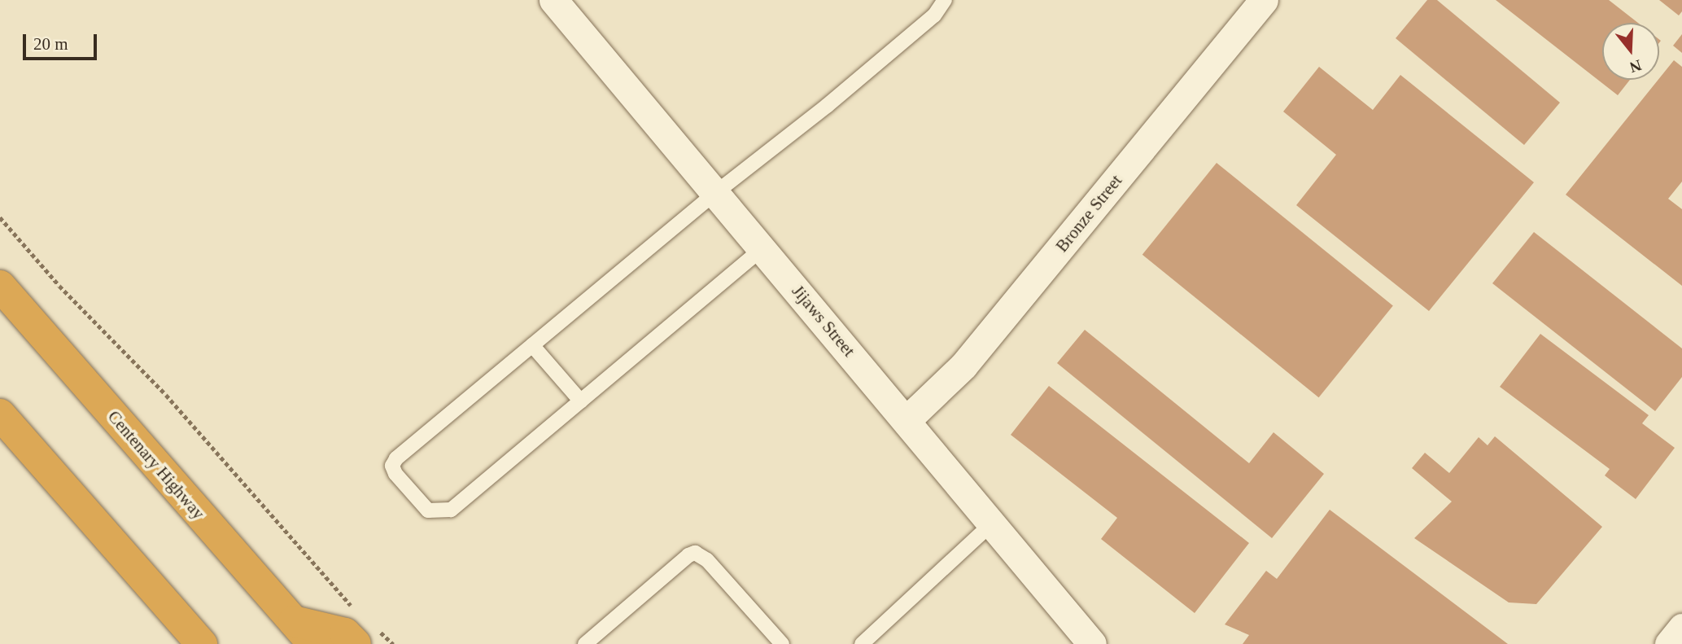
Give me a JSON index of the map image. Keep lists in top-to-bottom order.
{
  "streets": {
    "highway": ["Centenary Highway"],
    "street": ["Bronze Street", "Jijaws Street"]
  },
  "crossings": [
    ["Bronze Street", "Jijaws Street"]
  ],
  "scale_bar": "20 m",
  "north": "bottom"
}
